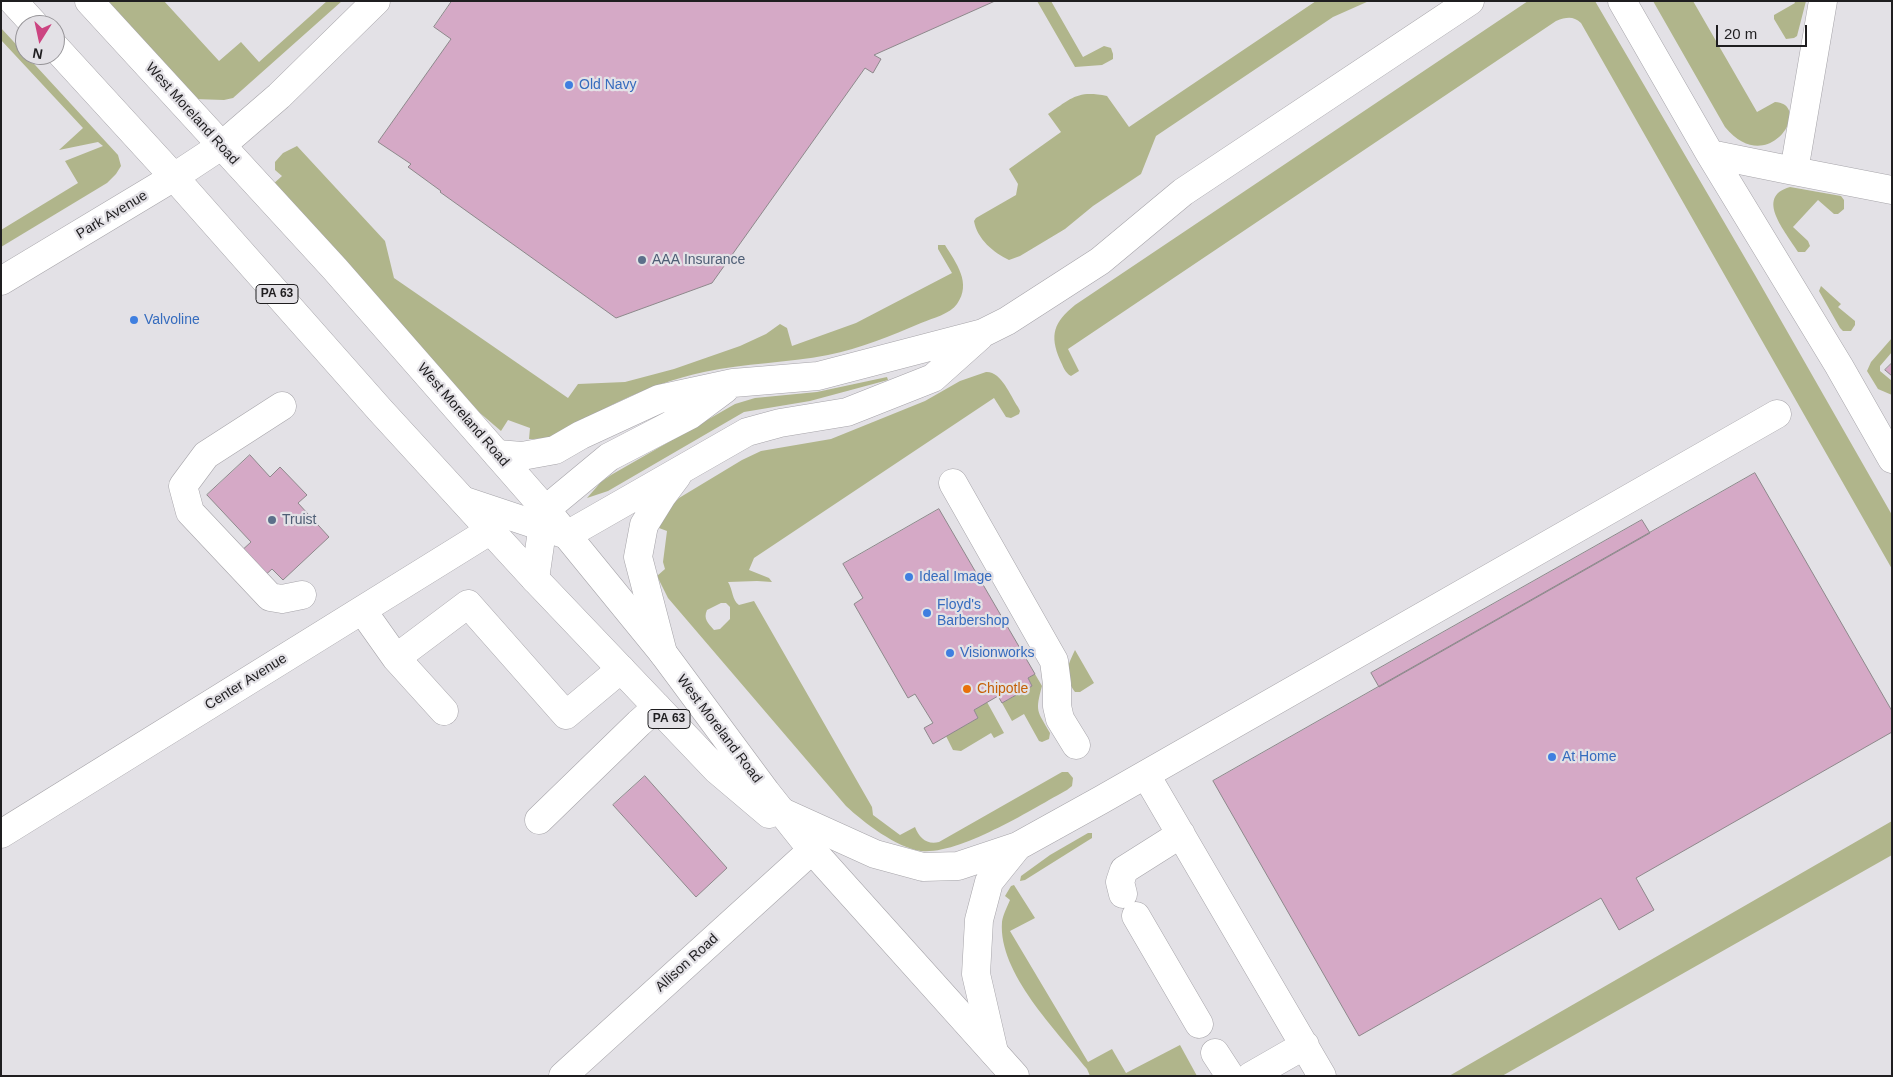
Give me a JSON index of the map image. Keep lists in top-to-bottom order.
{
  "streets": {
    "main road": [
      "West Moreland Road",
      "Park Avenue",
      "PA 63",
      "Center Avenue",
      "Allison Road"
    ]
  },
  "crossings": [
    ["West Moreland Road", "Park Avenue"],
    ["West Moreland Road", "Center Avenue"],
    ["West Moreland Road", "Allison Road"]
  ],
  "places": [
    "Old Navy",
    "AAA Insurance",
    "Valvoline",
    "Truist",
    "Ideal Image",
    "Floyd's Barbershop",
    "Visionworks",
    "Chipotle",
    "At Home"
  ],
  "scale_bar": "20 m",
  "north": "bottom"
}
